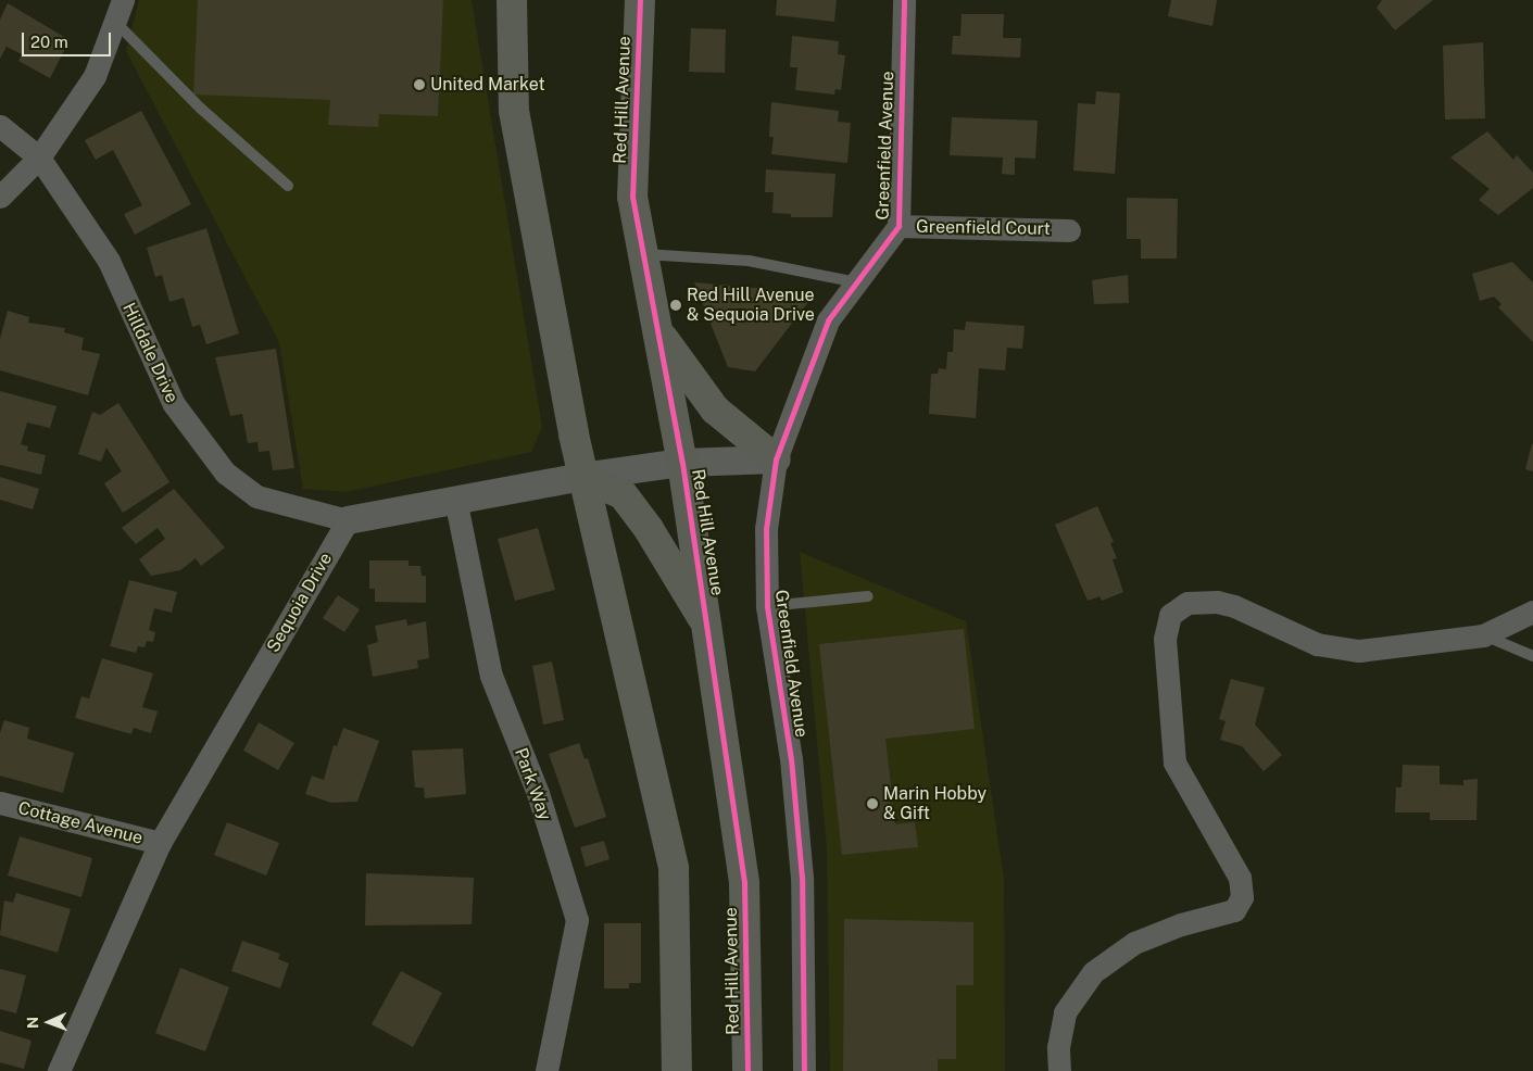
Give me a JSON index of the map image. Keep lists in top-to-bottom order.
{
  "streets": {
    "main road": ["Red Hill Avenue"],
    "street": [
      "Greenfield Avenue",
      "Greenfield Court",
      "Hilldale Drive",
      "Sequoia Drive",
      "Park Way",
      "Cottage Avenue"
    ]
  },
  "crossings": [
    ["Greenfield Avenue", "Greenfield Court"],
    ["Hilldale Drive", "Sequoia Drive"],
    ["Sequoia Drive", "Cottage Avenue"]
  ],
  "places": ["United Market", "Red Hill Avenue & Sequoia Drive", "Marin Hobby & Gift"],
  "scale_bar": "20 m",
  "north": "left"
}
